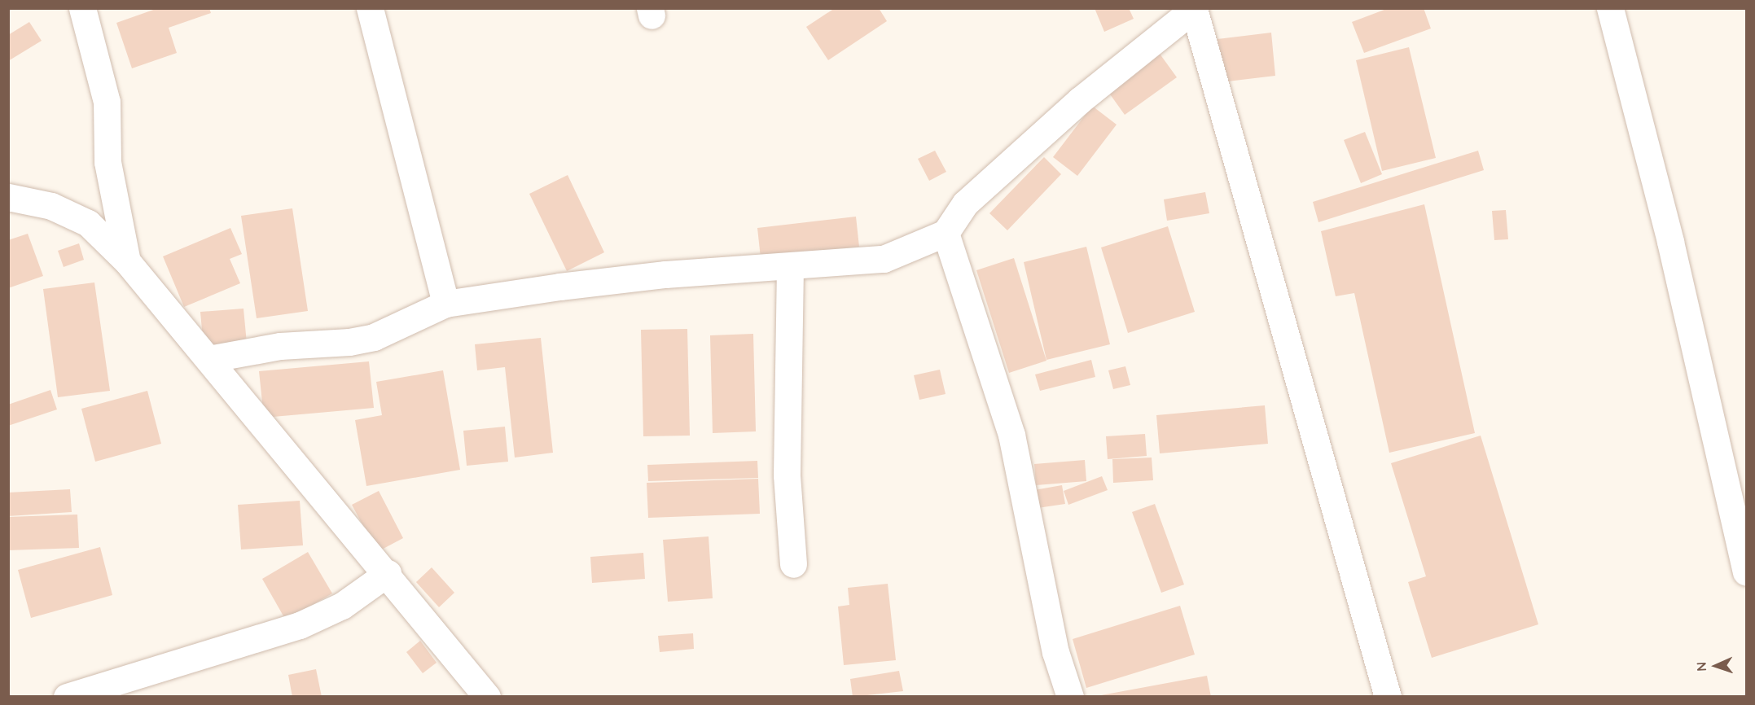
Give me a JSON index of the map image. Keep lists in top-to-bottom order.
{
  "north": "left"
}
